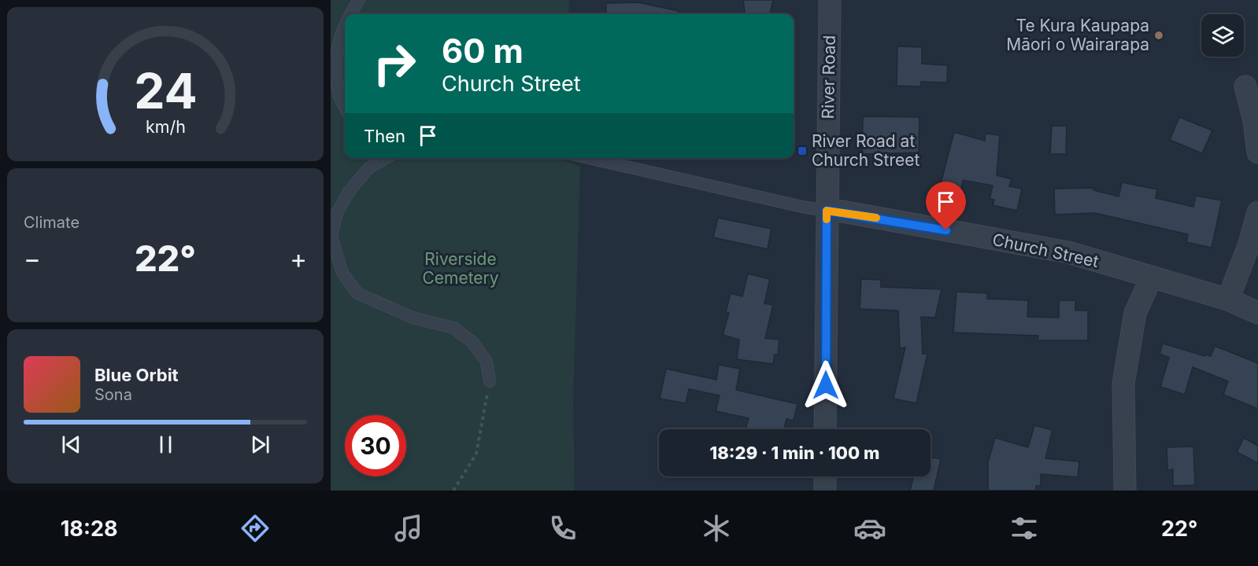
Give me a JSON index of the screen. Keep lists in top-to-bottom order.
{
  "streets": {
    "street": ["River Road", "Church Street"]
  },
  "crossings": [
    ["River Road", "Church Street"]
  ],
  "parks": ["Riverside Cemetery"],
  "places": {
    "other": ["Te Kura Kaupapa Māori o Wairarapa"],
    "transit": ["River Road at Church Street"]
  },
  "page": {
    "turn": ["60 m", "Church Street"],
    "then": "Then",
    "tile": "Climate",
    "heat": ["−", "22°", "+"],
    "song": ["Blue Orbit", "Sona"],
    "limit": "30",
    "trip": "18:29 · 1 min · 100 m",
    "tabs": ["18:28", "22°"],
    "gauge": ["24", "km/h"]
  }
}
